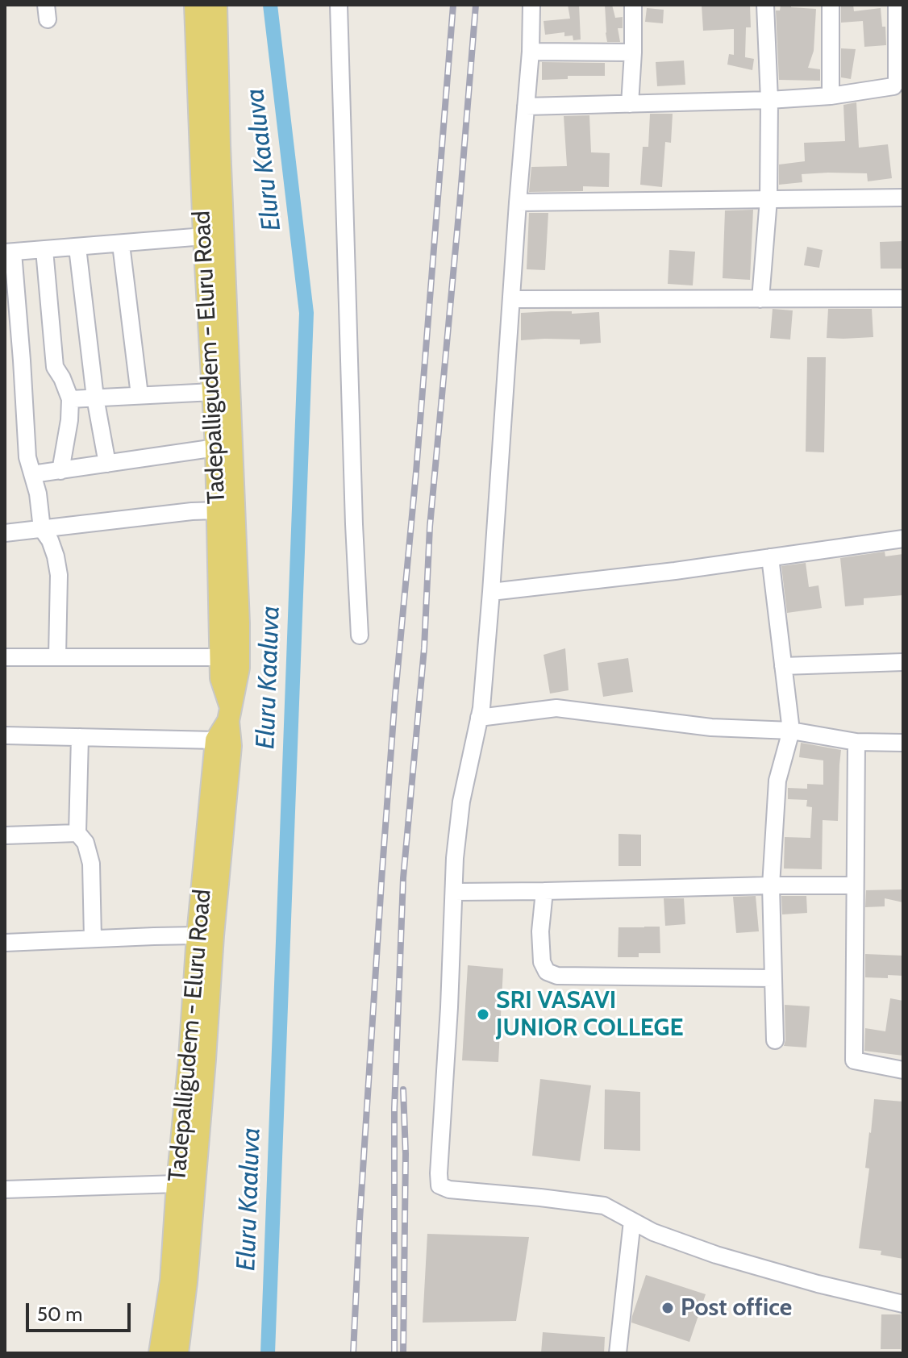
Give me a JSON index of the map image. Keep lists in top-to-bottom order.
{
  "streets": {
    "main road": ["Tadepalligudem - Eluru Road"]
  },
  "water": ["Eluru Kaaluva"],
  "places": ["SRI VASAVI JUNIOR COLLEGE", "Post office"],
  "scale_bar": "50 m"
}
